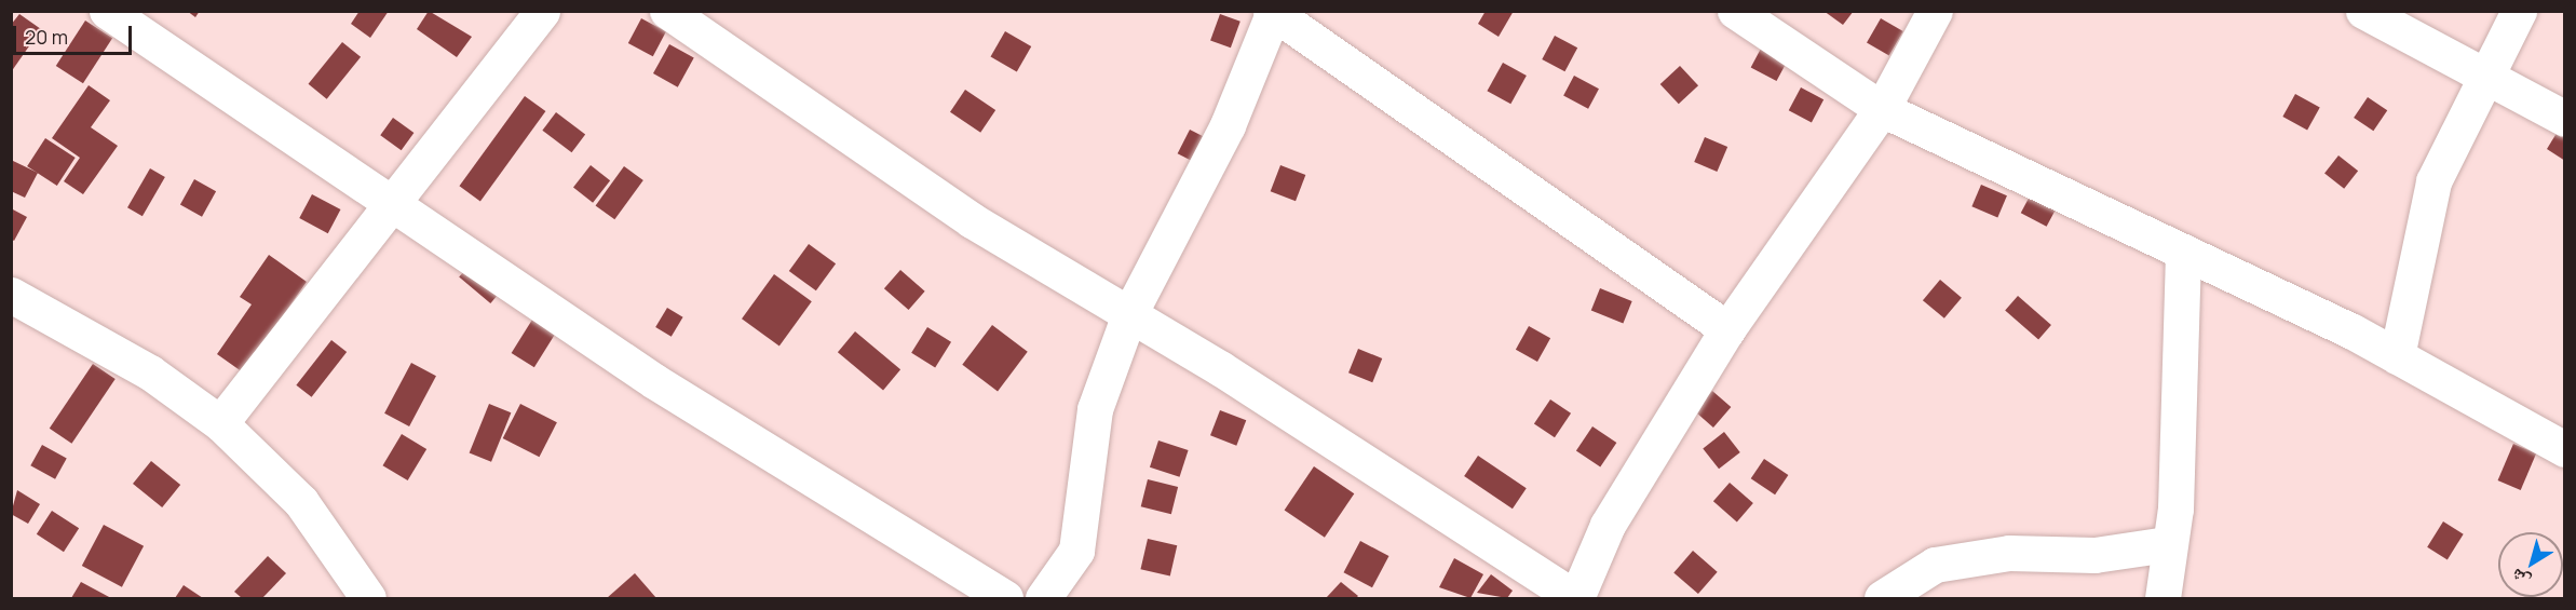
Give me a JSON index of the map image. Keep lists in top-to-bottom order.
{
  "scale_bar": "20 m",
  "north": "bottom left"
}
